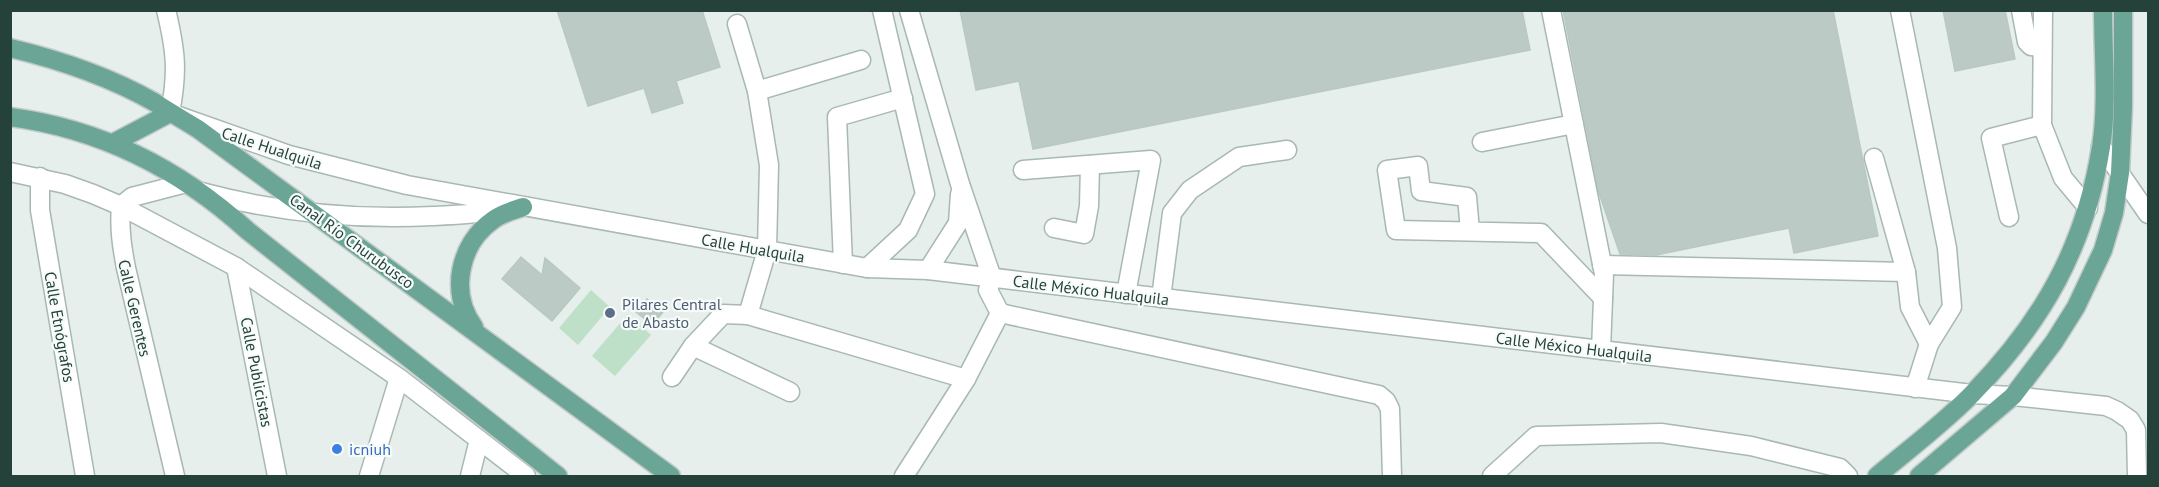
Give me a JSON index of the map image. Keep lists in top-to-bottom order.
{
  "streets": {
    "main road": ["Canal Río Churubusco"],
    "street": [
      "Calle Hualquila",
      "Calle México Hualquila",
      "Calle Gerentes",
      "Calle Etnógrafos",
      "Calle Publicistas"
    ]
  },
  "crossings": [
    ["Calle Hualquila", "Canal Río Churubusco"],
    ["Calle Hualquila", "Calle México Hualquila"]
  ],
  "places": ["Pilares Central de Abasto", "icniuh"]
}
